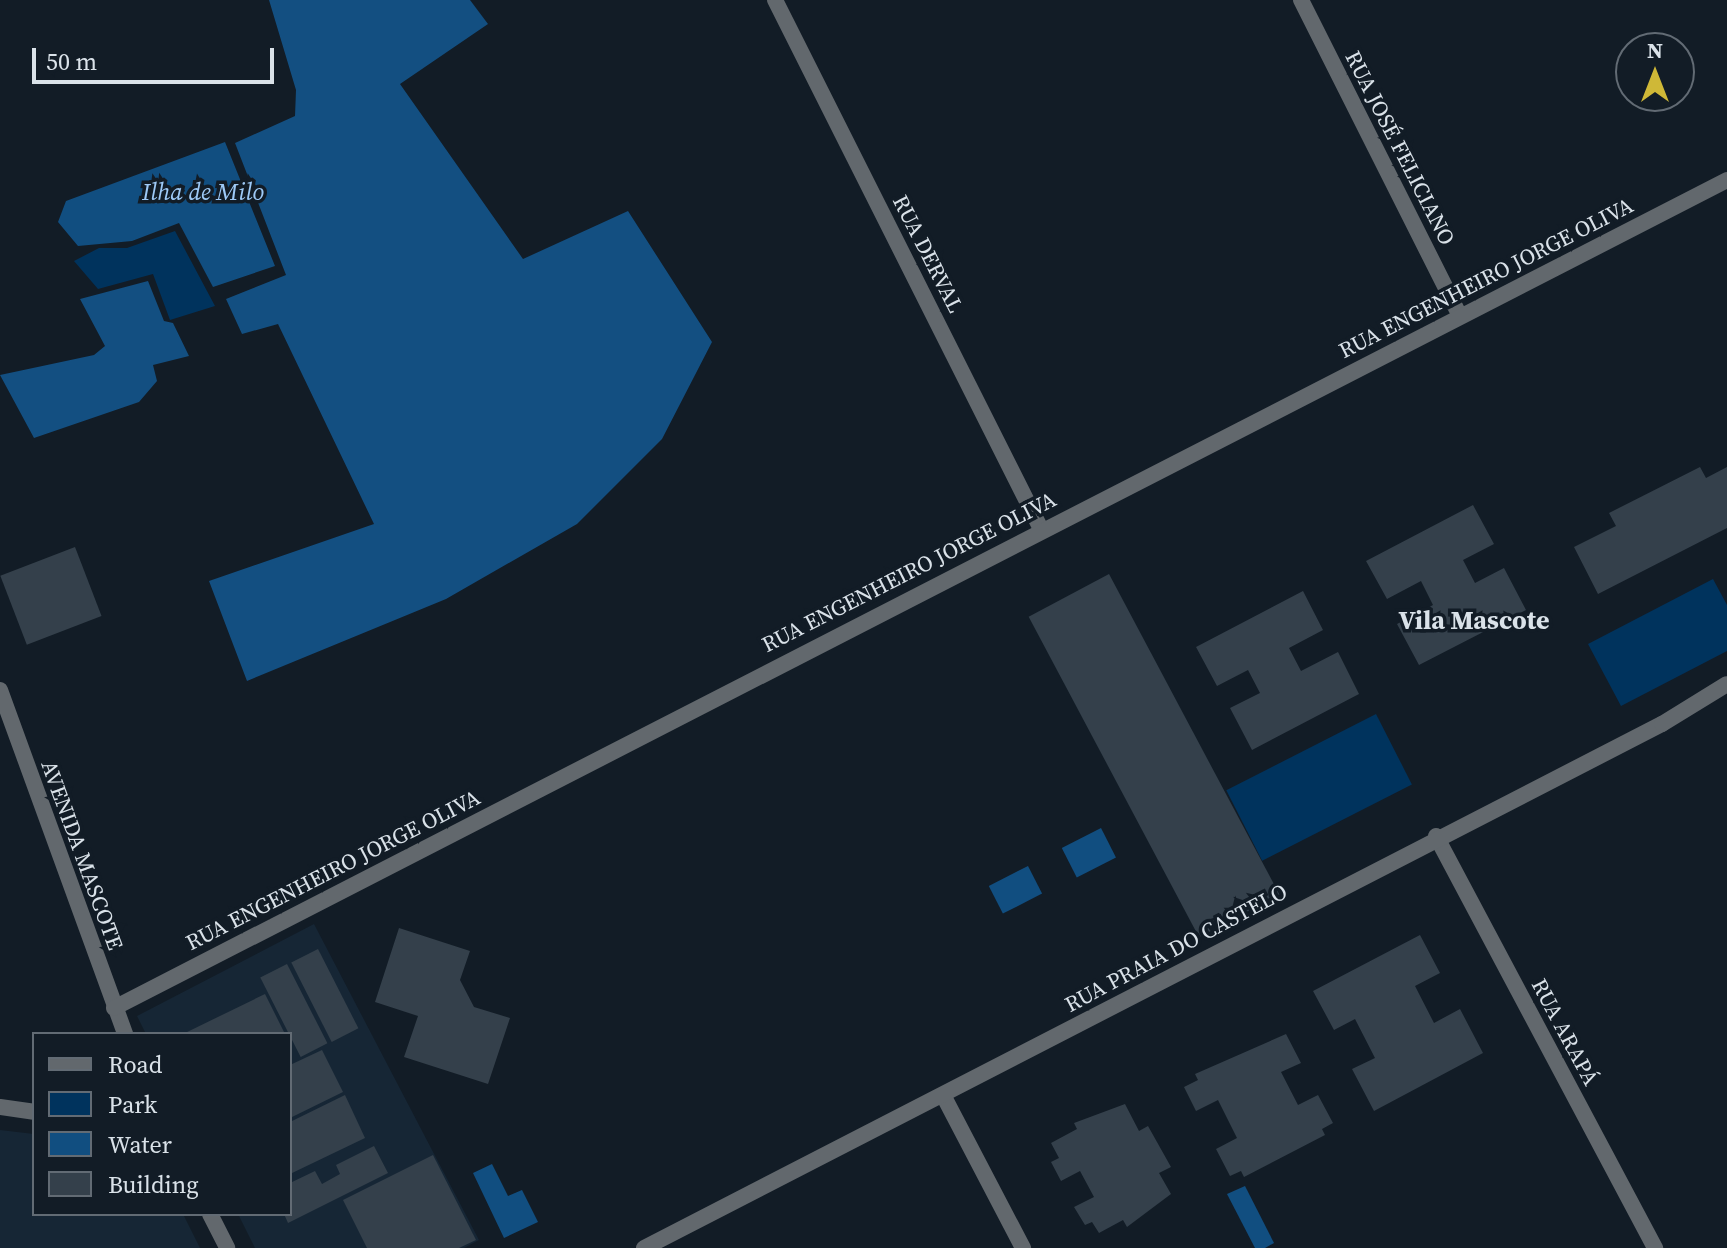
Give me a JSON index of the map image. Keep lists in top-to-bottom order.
{
  "streets": {
    "street": [
      "RUA JOSÉ FELICIANO",
      "RUA DERVAL",
      "RUA ENGENHEIRO JORGE OLIVA",
      "AVENIDA MASCOTE",
      "RUA PRAIA DO CASTELO",
      "RUA ARAPÁ"
    ]
  },
  "crossings": [
    ["RUA JOSÉ FELICIANO", "RUA ENGENHEIRO JORGE OLIVA"],
    ["RUA DERVAL", "RUA ENGENHEIRO JORGE OLIVA"],
    ["RUA ENGENHEIRO JORGE OLIVA", "AVENIDA MASCOTE"],
    ["RUA PRAIA DO CASTELO", "RUA ARAPÁ"]
  ],
  "districts": ["Vila Mascote"],
  "water": ["Ilha de Milo"],
  "legend": [
    "Road",
    "Park",
    "Water",
    "Building"
  ],
  "scale_bar": "50 m",
  "north": "top"
}
